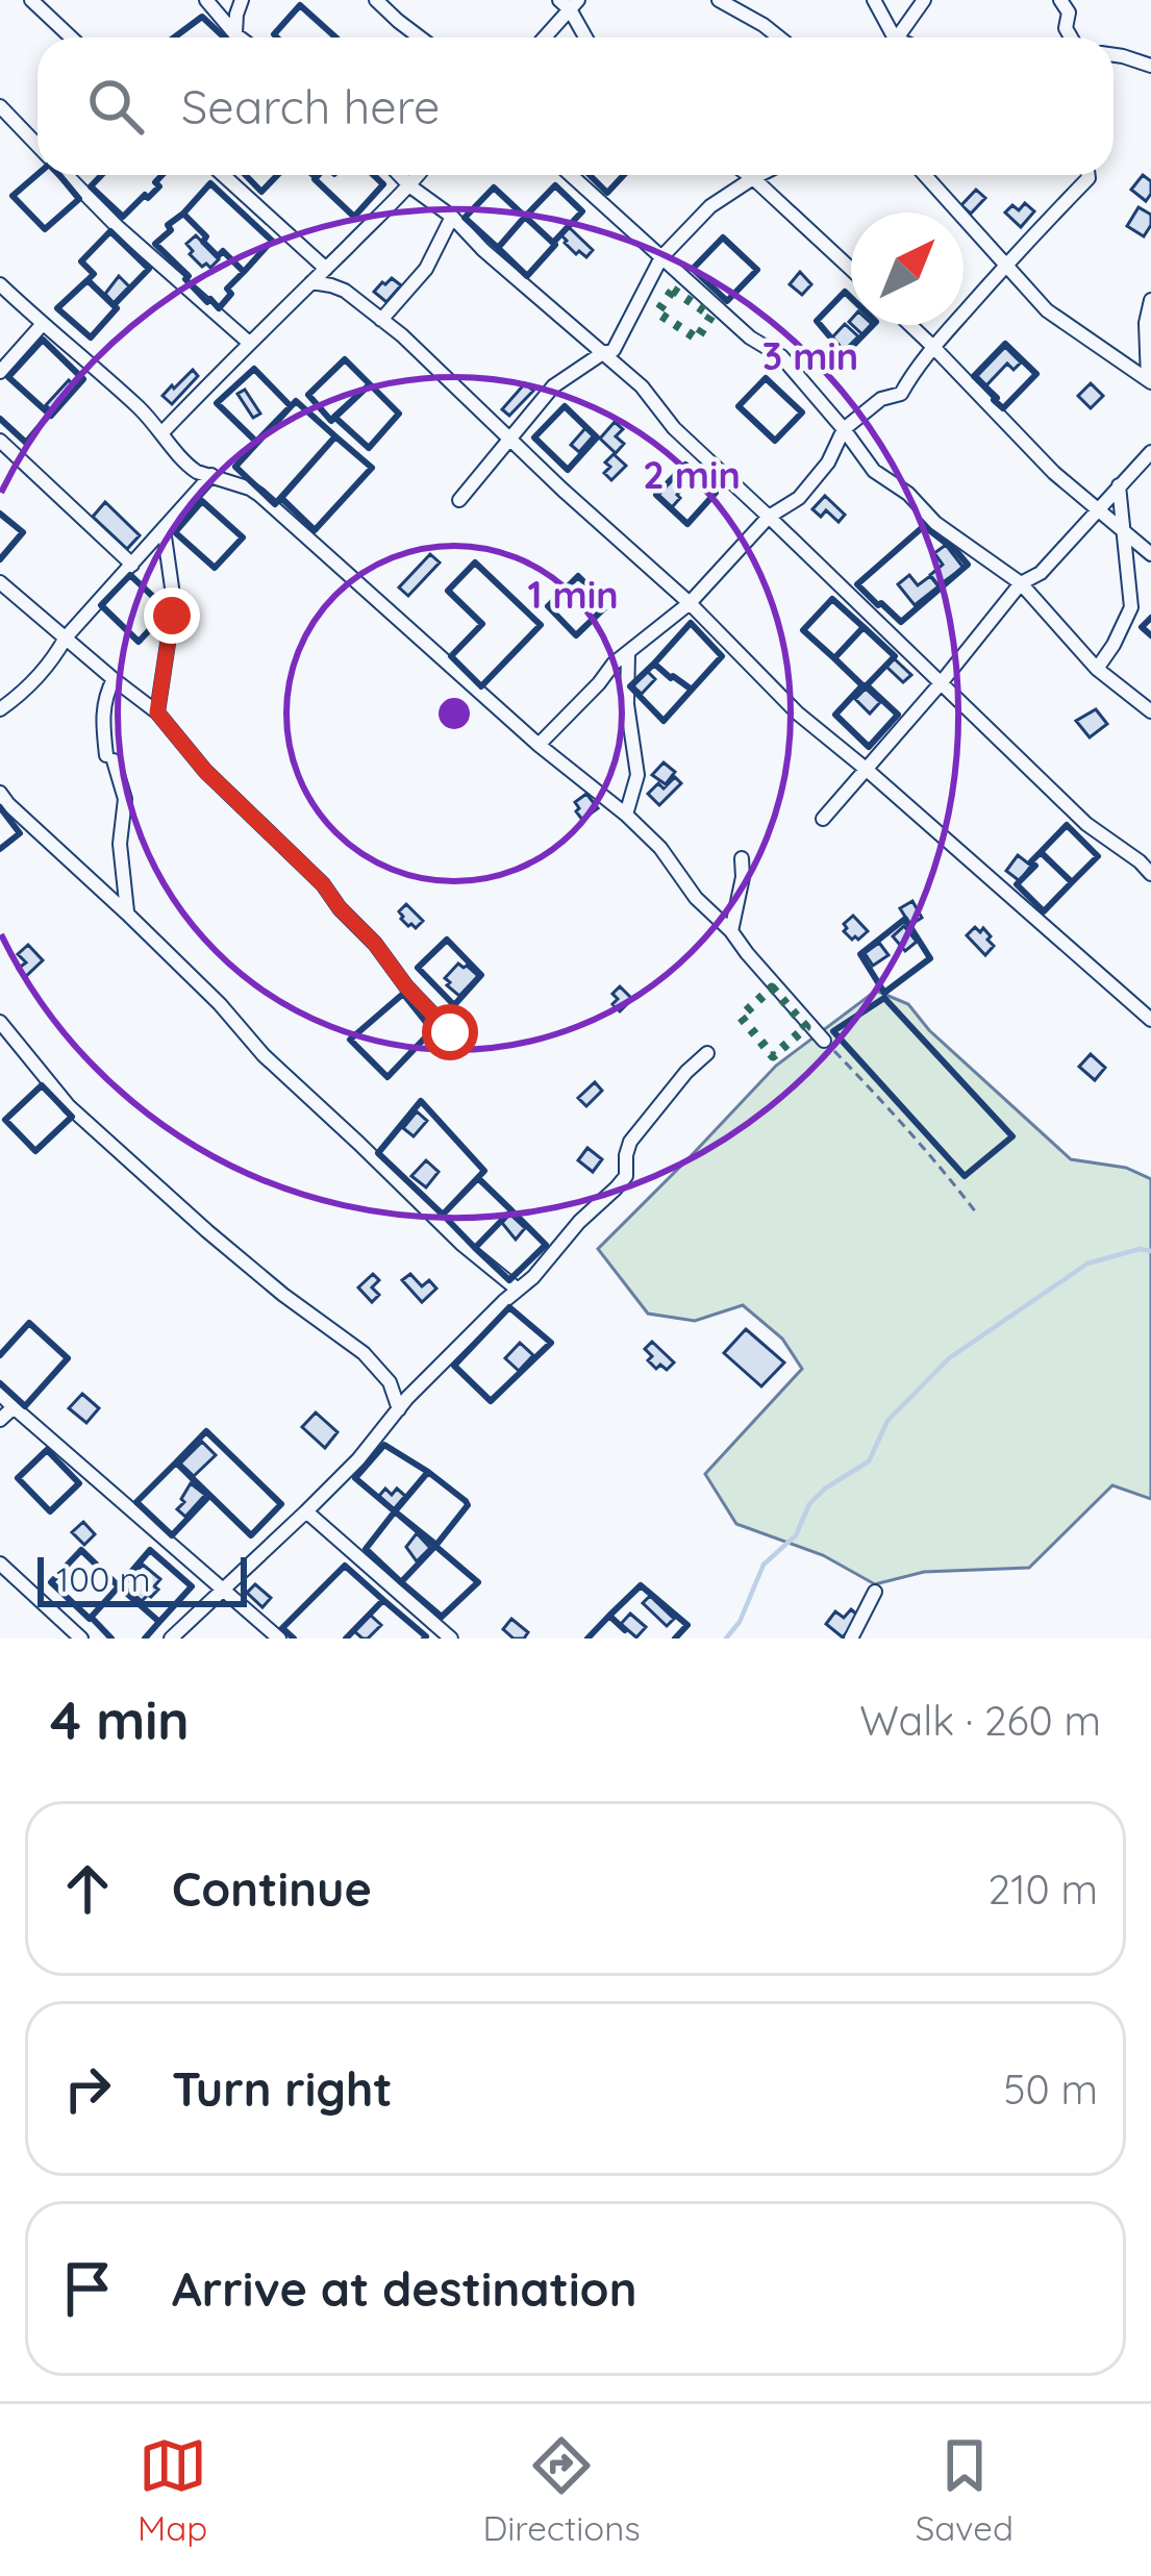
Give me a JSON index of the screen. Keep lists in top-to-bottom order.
{
  "scale_bar": "100 m",
  "north": "top right",
  "page": {
    "search": "Search here",
    "scale": "100 m",
    "heading": ["4 min", "Walk · 260 m"],
    "list": [
      ["Continue", "210 m"],
      ["Turn right", "50 m"],
      "Arrive at destination"
    ],
    "nav": ["Map", "Directions", "Saved"]
  },
  "rings": ["3 min", "2 min", "1 min"]
}
